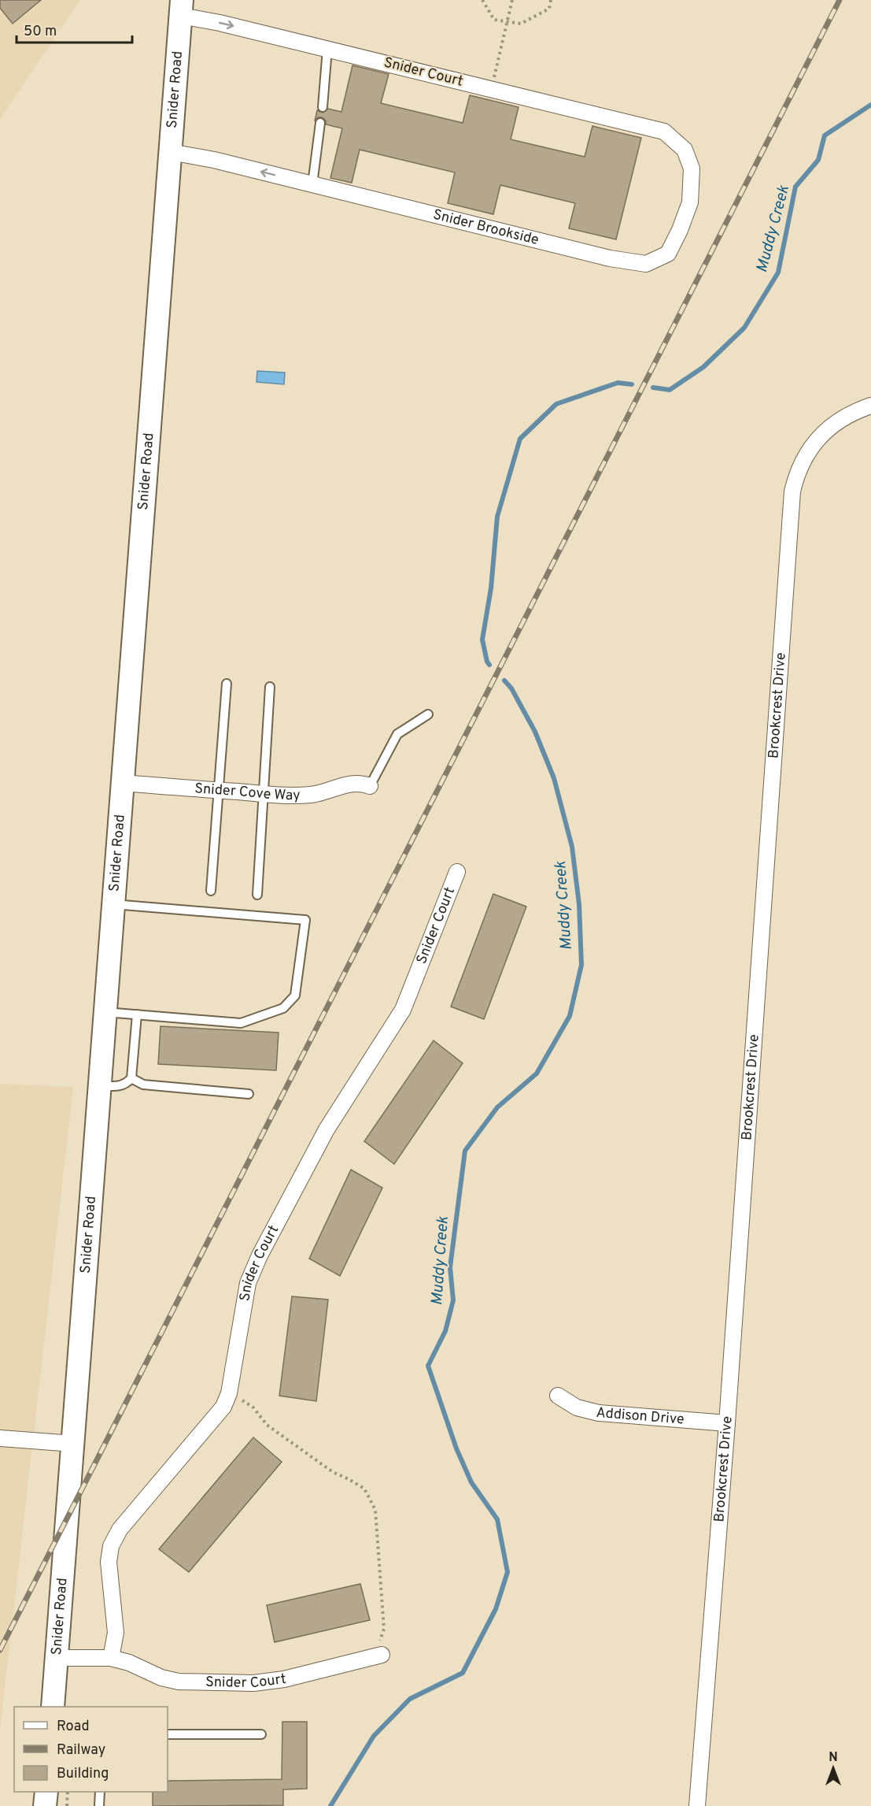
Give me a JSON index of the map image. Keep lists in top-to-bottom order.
{
  "streets": {
    "street": [
      "Snider Court",
      "Snider Road",
      "Snider Brookside",
      "Brookcrest Drive",
      "Snider Cove Way",
      "Addison Drive"
    ]
  },
  "crossings": [
    ["Snider Court", "Snider Road"],
    ["Snider Court", "Snider Brookside"],
    ["Snider Road", "Snider Brookside"],
    ["Snider Road", "Snider Cove Way"],
    ["Brookcrest Drive", "Addison Drive"]
  ],
  "water": ["Muddy Creek"],
  "legend": ["Road", "Railway", "Building"],
  "scale_bar": "50 m",
  "north": "top"
}
